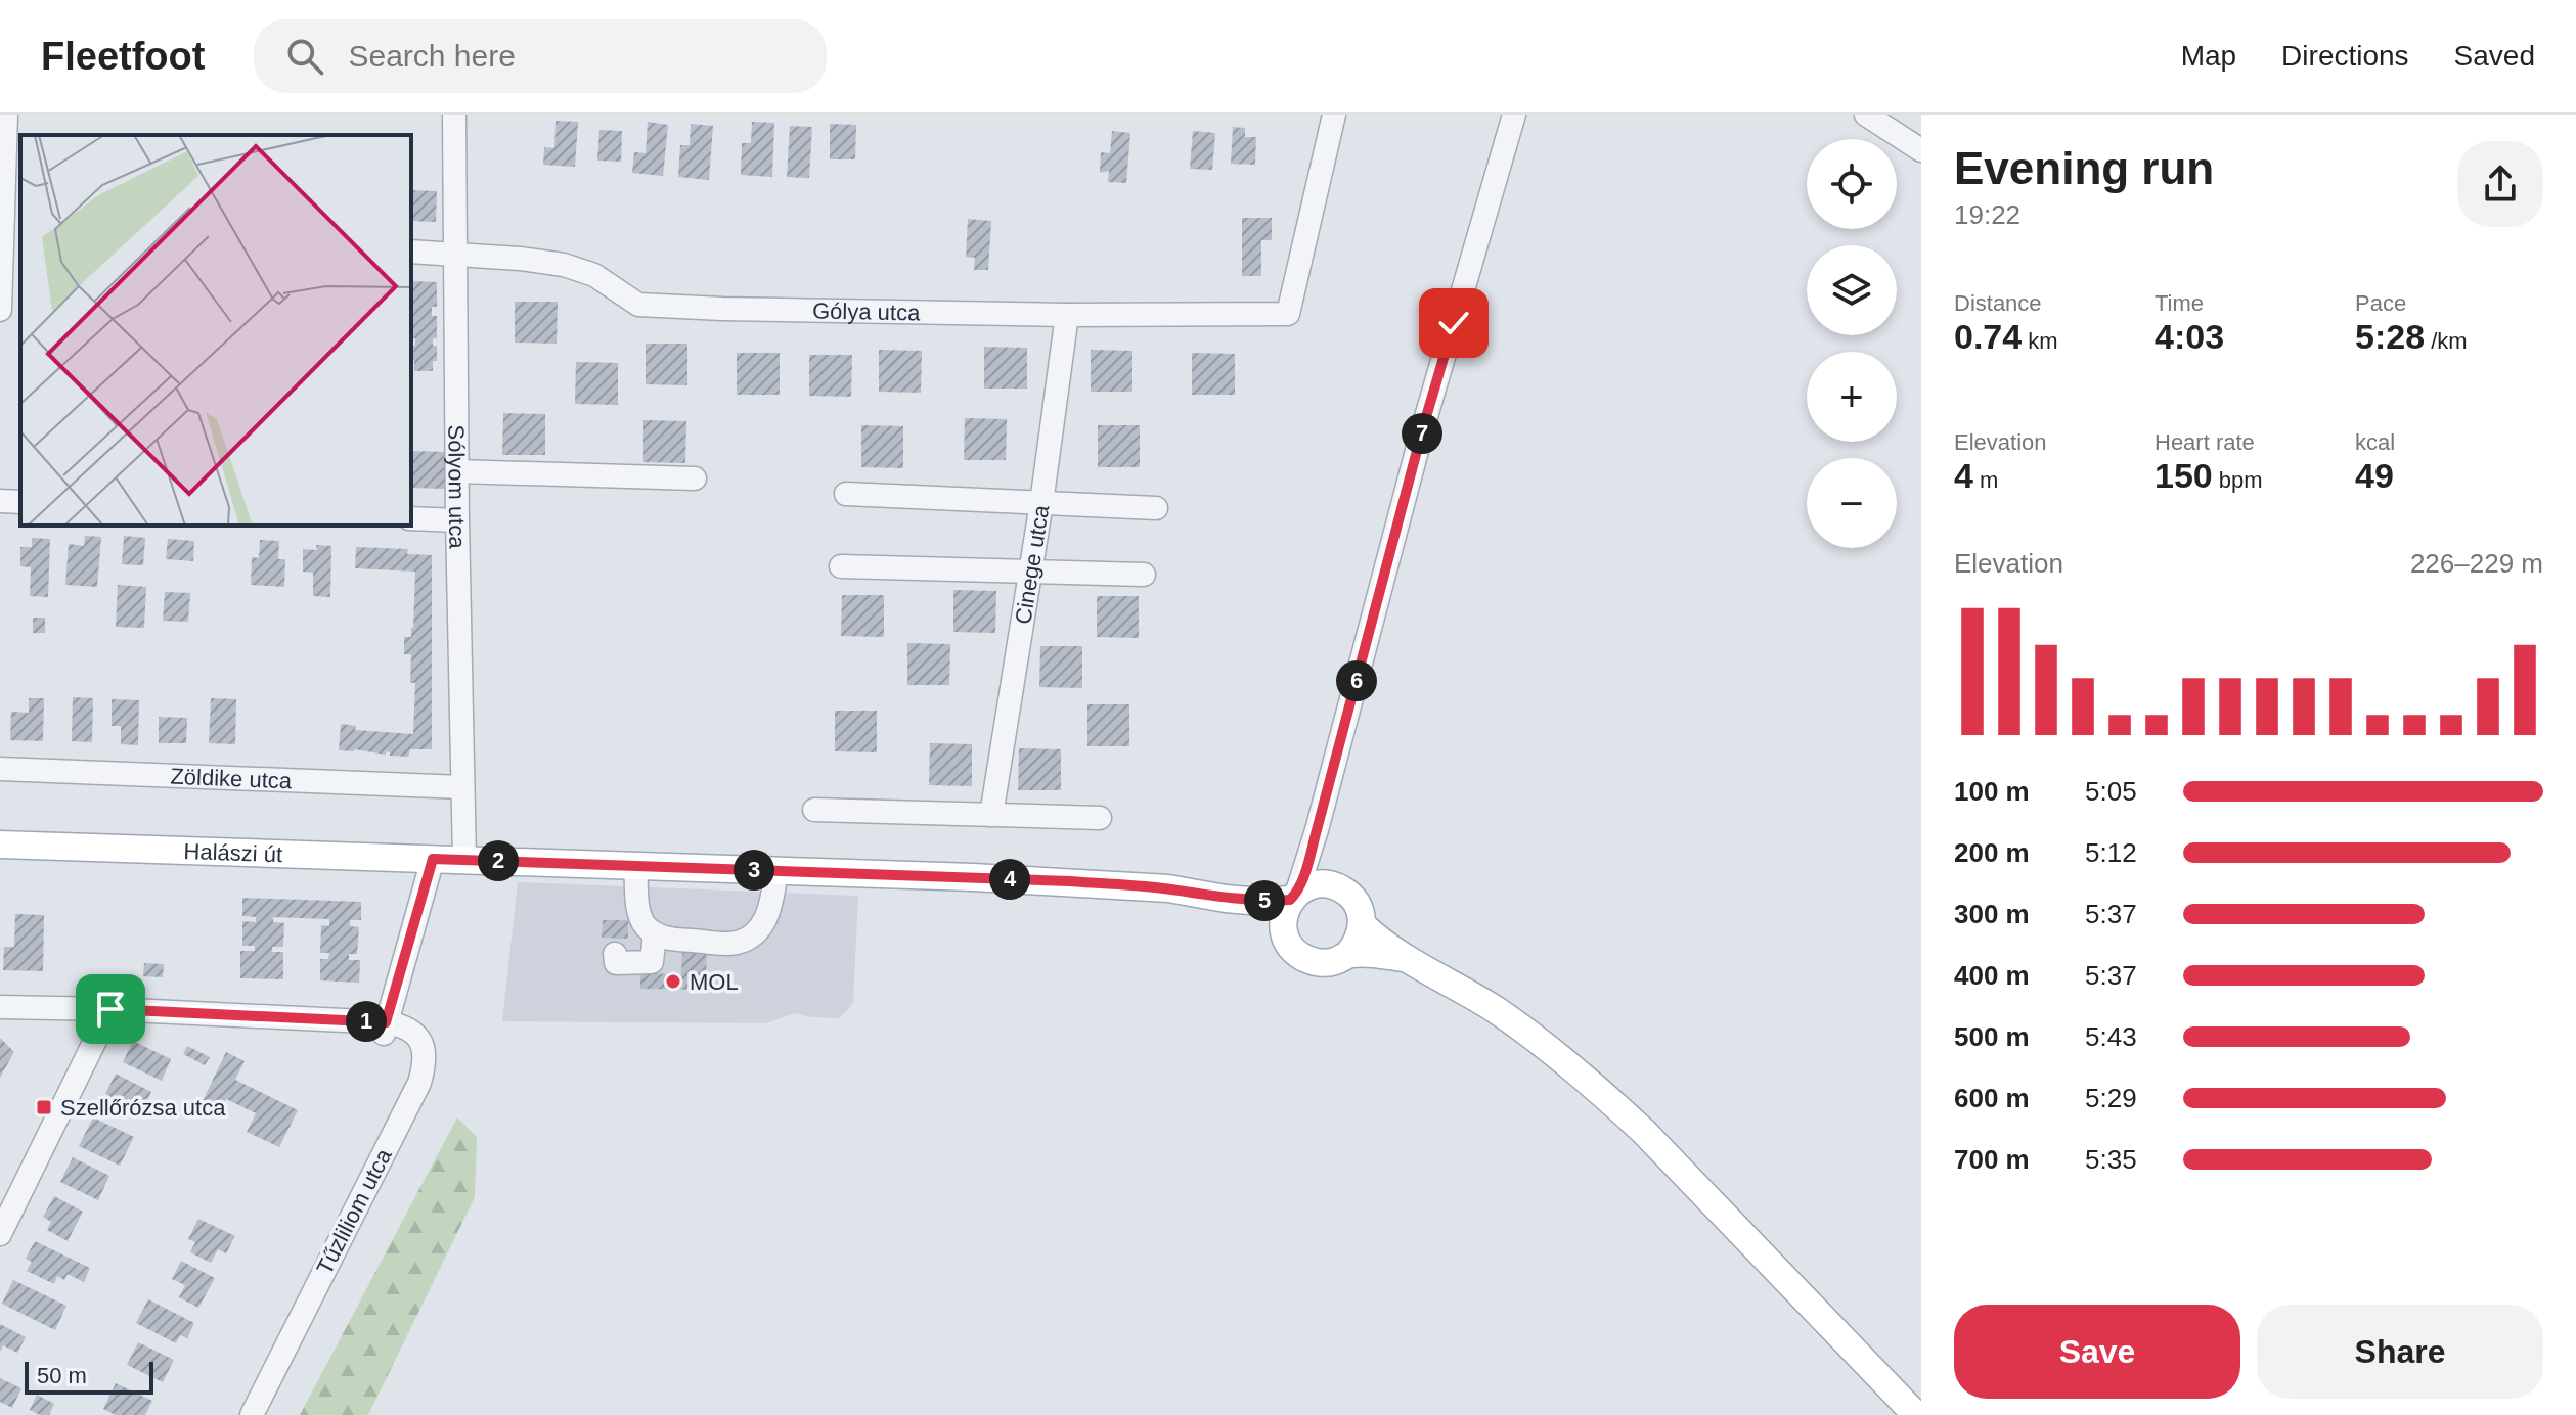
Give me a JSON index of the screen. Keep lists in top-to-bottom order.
{
  "streets": {
    "main road": ["Halászi út"],
    "street": [
      "Gólya utca",
      "Sólyom utca",
      "Cinege utca",
      "Zöldike utca",
      "Tűzliliom utca"
    ]
  },
  "crossings": [
    ["Gólya utca", "Sólyom utca"],
    ["Gólya utca", "Cinege utca"],
    ["Sólyom utca", "Zöldike utca"],
    ["Sólyom utca", "Halászi út"]
  ],
  "places": {
    "other": ["MOL"],
    "transit": ["Szellőrózsa utca"]
  },
  "scale_bar": "50 m",
  "page": {
    "header": "Fleetfoot",
    "search": "Search here",
    "nav": ["Map", "Directions", "Saved"],
    "heading": ["Evening run", "19:22"],
    "map_buttons": ["+", "−"],
    "stats": [
      ["Distance", "0.74 km"],
      ["Time", "4:03"],
      ["Pace", "5:28 /km"],
      ["Elevation", "4 m"],
      ["Heart rate", "150 bpm"],
      ["kcal", "49"]
    ],
    "pins": [
      "7",
      "6",
      "2",
      "3",
      "4",
      "5",
      "1"
    ],
    "chart": ["Elevation", "226–229 m"],
    "list": [
      {
        "name": "100 m",
        "note": "5:05"
      },
      {
        "name": "200 m",
        "note": "5:12"
      },
      {
        "name": "300 m",
        "note": "5:37"
      },
      {
        "name": "400 m",
        "note": "5:37"
      },
      {
        "name": "500 m",
        "note": "5:43"
      },
      {
        "name": "600 m",
        "note": "5:29"
      },
      {
        "name": "700 m",
        "note": "5:35"
      }
    ],
    "buttons": ["Save", "Share"],
    "scale": "50 m"
  }
}
